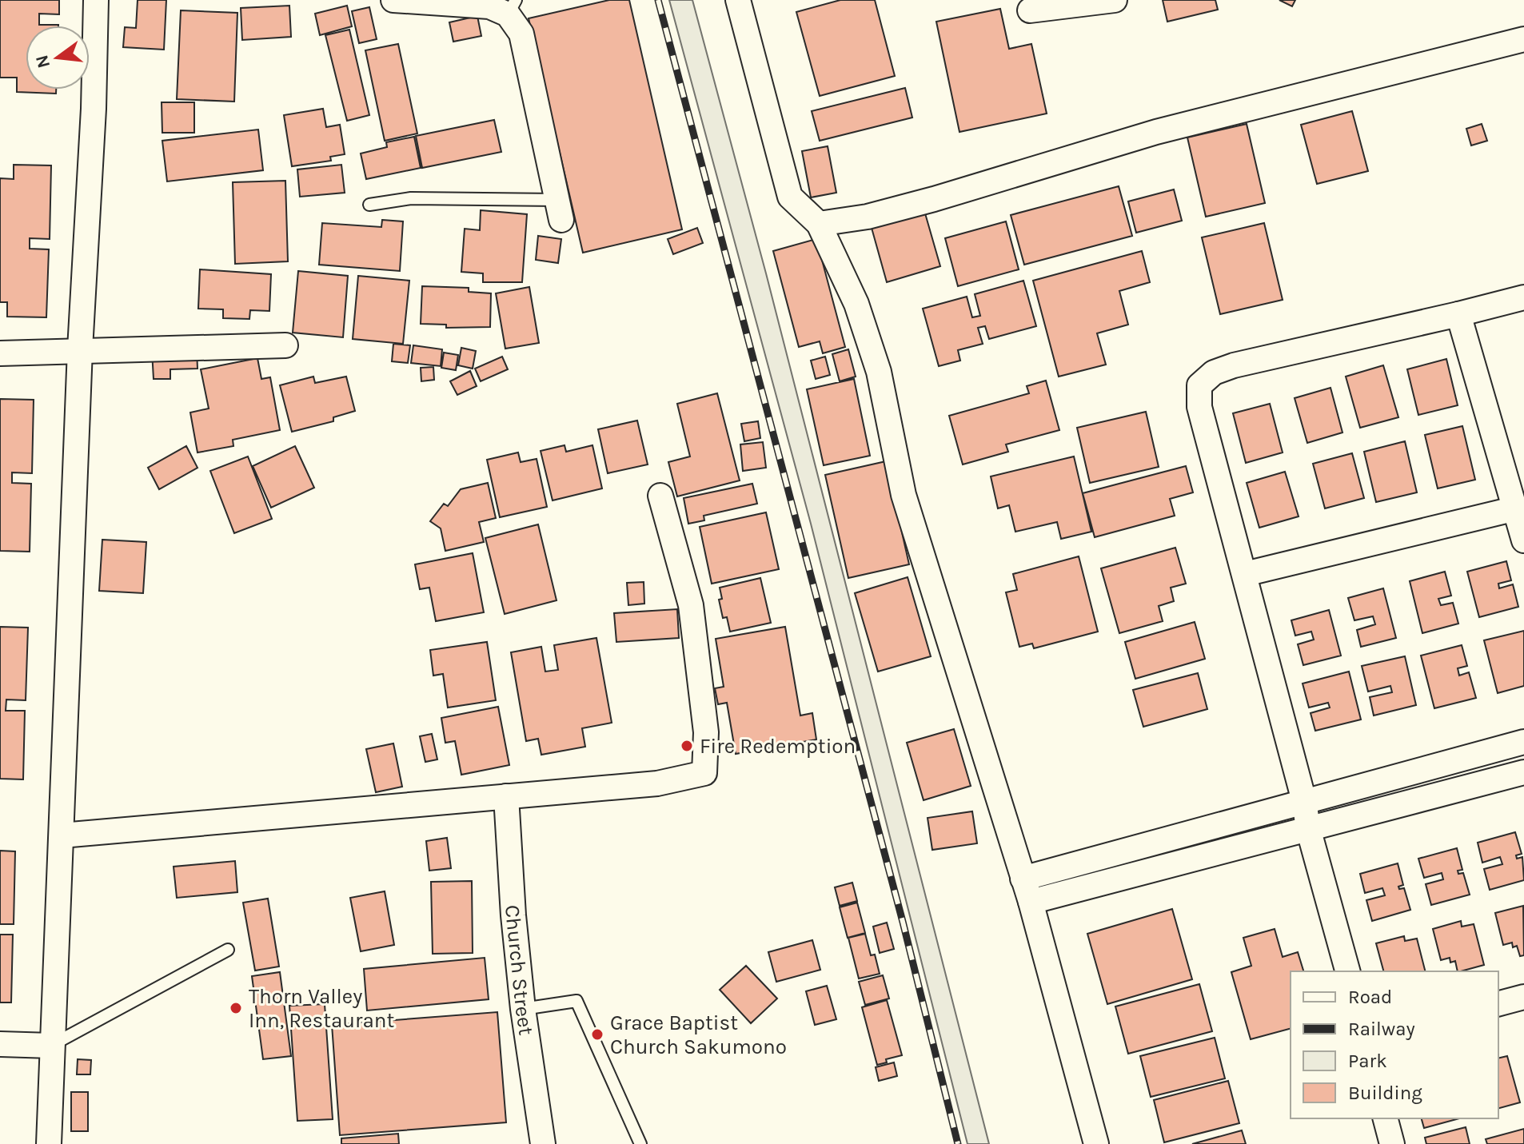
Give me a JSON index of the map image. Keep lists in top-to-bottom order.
{
  "streets": {
    "street": ["Church Street"]
  },
  "places": ["Fire Redemption", "Thorn Valley Inn, Restaurant", "Grace Baptist Church Sakumono"],
  "legend": [
    "Road",
    "Railway",
    "Park",
    "Building"
  ],
  "north": "left"
}
